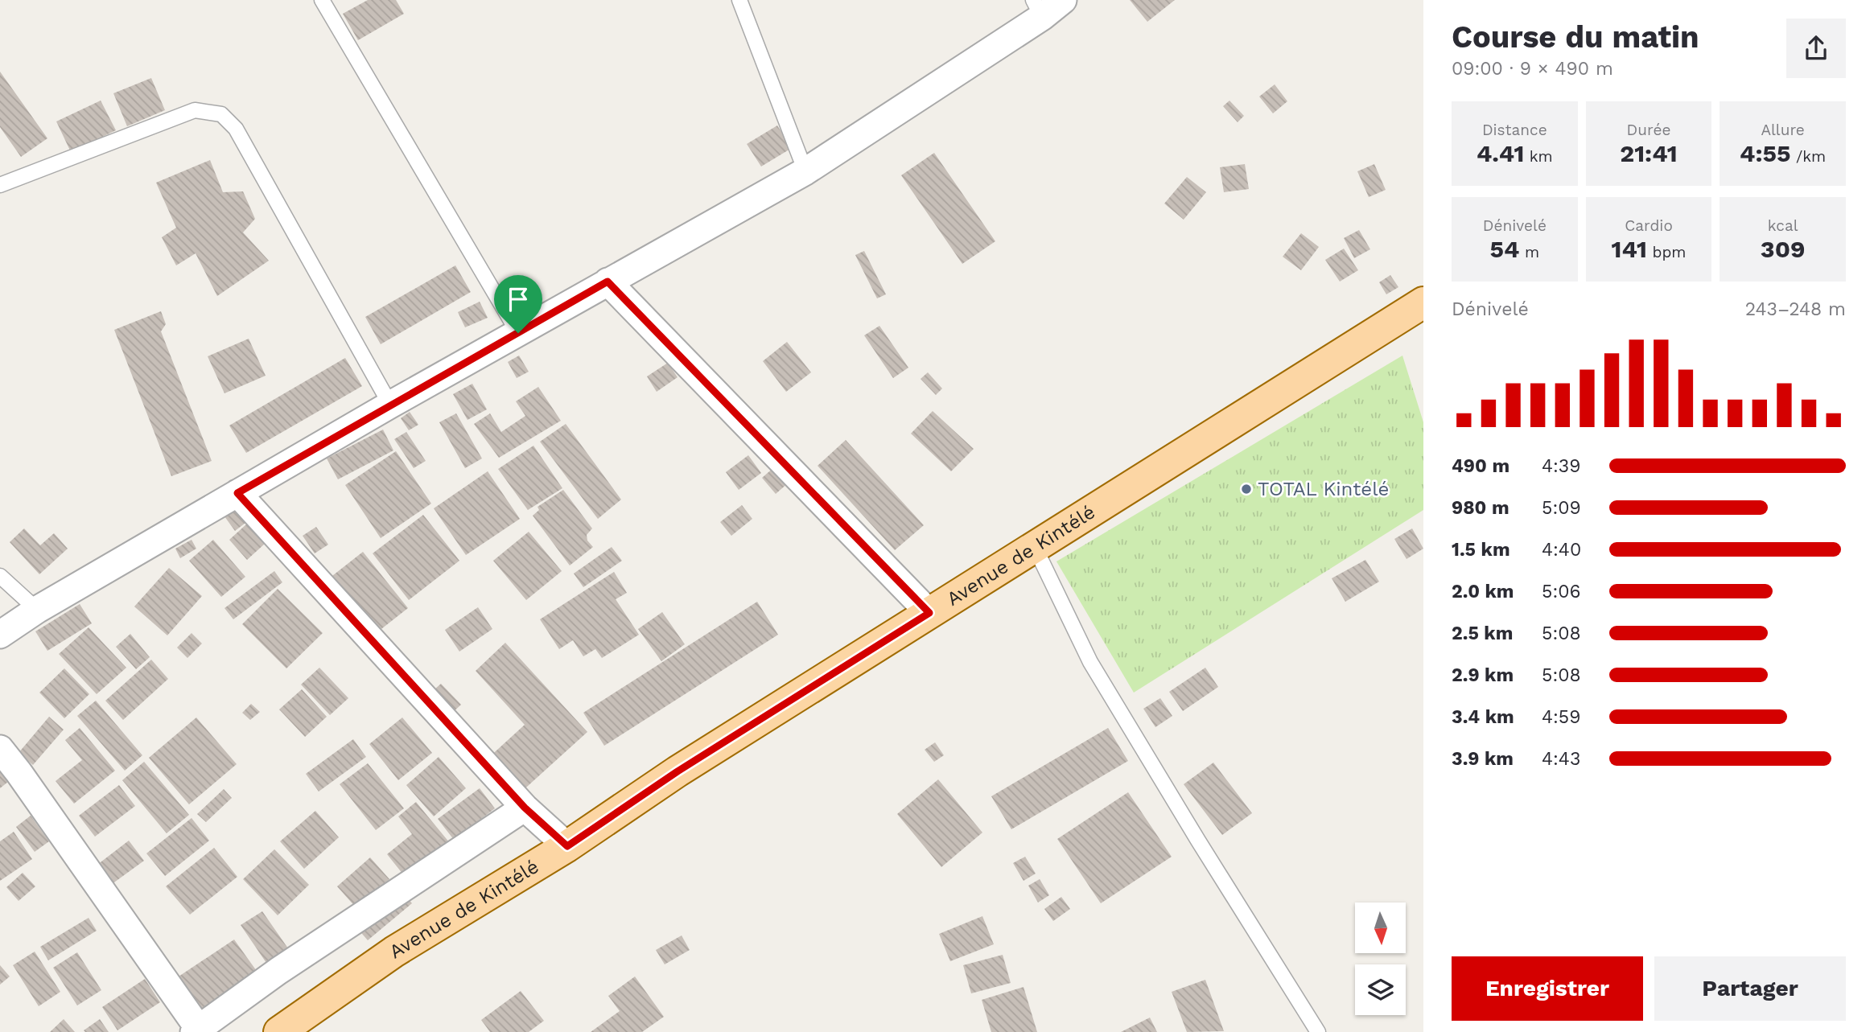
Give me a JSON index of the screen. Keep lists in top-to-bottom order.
{
  "streets": {
    "main road": ["Avenue de Kintélé"]
  },
  "places": ["TOTAL Kintélé"],
  "north": "bottom",
  "page": {
    "heading": ["Course du matin", "09:00 · 9 × 490 m"],
    "stats": [
      ["Distance", "4.41 km"],
      ["Durée", "21:41"],
      ["Allure", "4:55 /km"],
      ["Dénivelé", "54 m"],
      ["Cardio", "141 bpm"],
      ["kcal", "309"]
    ],
    "chart": ["Dénivelé", "243–248 m"],
    "list": [
      {
        "name": "490 m",
        "note": "4:39"
      },
      {
        "name": "980 m",
        "note": "5:09"
      },
      {
        "name": "1.5 km",
        "note": "4:40"
      },
      {
        "name": "2.0 km",
        "note": "5:06"
      },
      {
        "name": "2.5 km",
        "note": "5:08"
      },
      {
        "name": "2.9 km",
        "note": "5:08"
      },
      {
        "name": "3.4 km",
        "note": "4:59"
      },
      {
        "name": "3.9 km",
        "note": "4:43"
      }
    ],
    "buttons": ["Enregistrer", "Partager"]
  }
}
